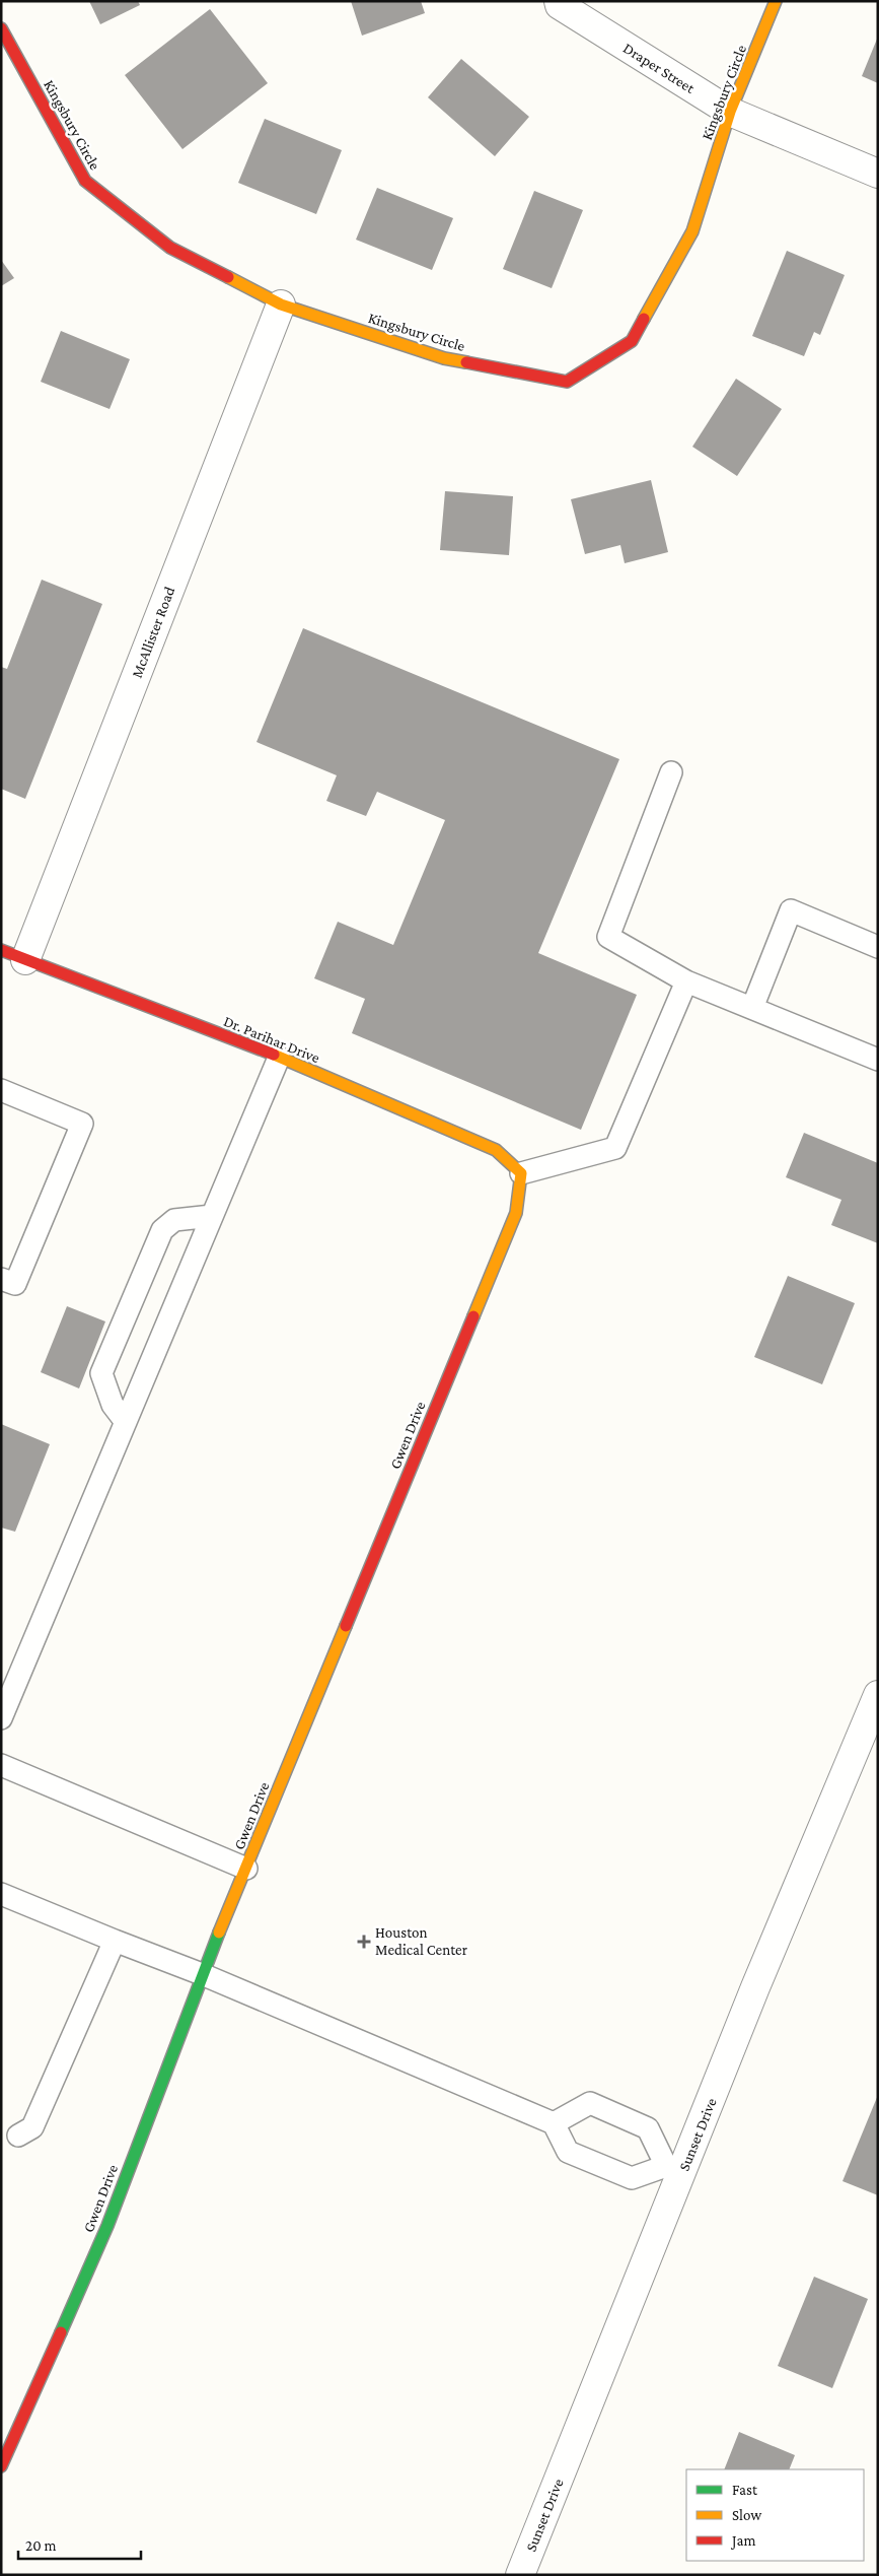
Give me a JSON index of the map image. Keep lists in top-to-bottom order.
{
  "streets": {
    "street": [
      "Draper Street",
      "Kingsbury Circle",
      "McAllister Road",
      "Dr. Parihar Drive",
      "Gwen Drive",
      "Sunset Drive"
    ]
  },
  "crossings": [
    ["Draper Street", "Kingsbury Circle"],
    ["Kingsbury Circle", "McAllister Road"],
    ["McAllister Road", "Dr. Parihar Drive"],
    ["Dr. Parihar Drive", "Gwen Drive"]
  ],
  "places": {
    "health": ["Houston Medical Center"]
  },
  "legend": ["Fast", "Slow", "Jam"],
  "scale_bar": "20 m"
}
